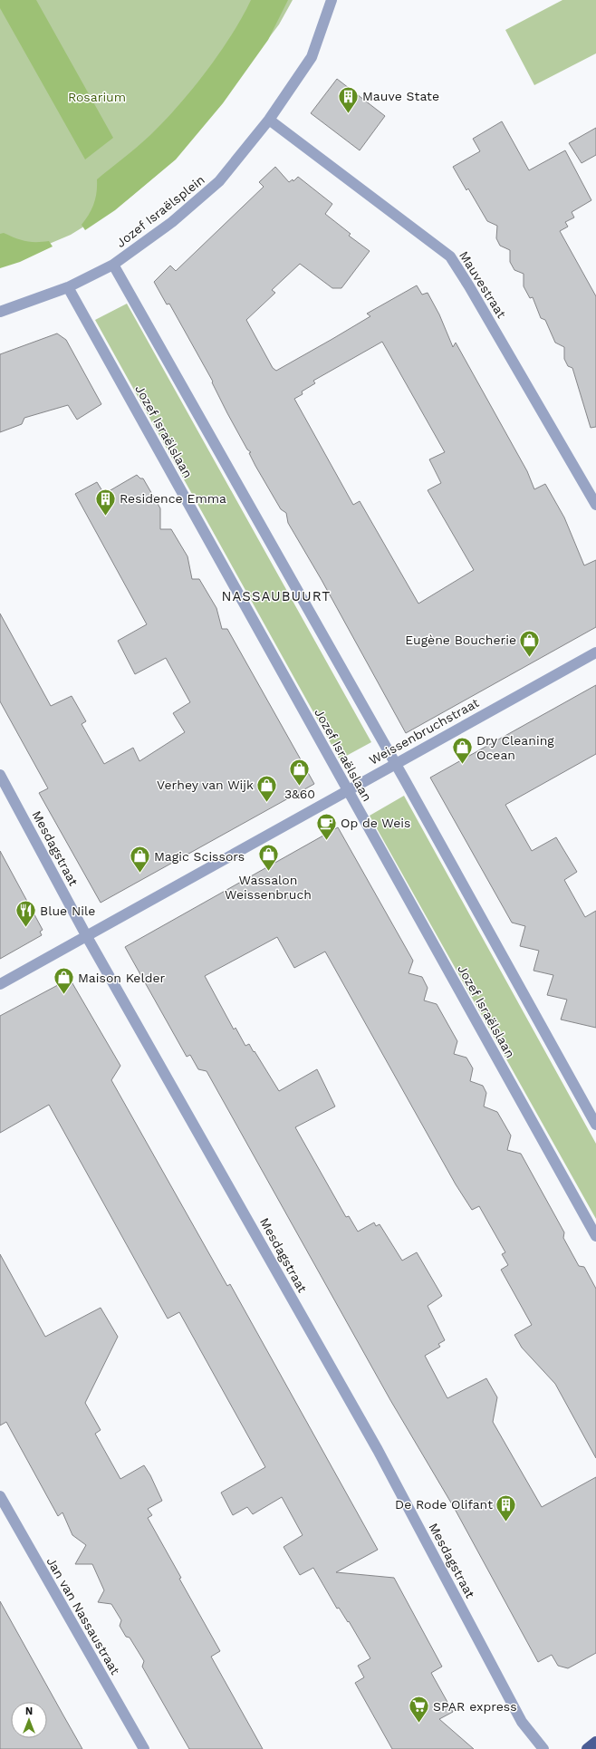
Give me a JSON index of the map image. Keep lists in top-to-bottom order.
{
  "streets": {
    "street": [
      "Jozef Israëlsplein",
      "Mauvestraat",
      "Jozef Israëlslaan",
      "Weissenbruchstraat",
      "Mesdagstraat",
      "Jan van Nassaustraat"
    ]
  },
  "crossings": [
    ["Jozef Israëlsplein", "Mauvestraat"],
    ["Jozef Israëlsplein", "Jozef Israëlslaan"],
    ["Jozef Israëlslaan", "Weissenbruchstraat"],
    ["Weissenbruchstraat", "Mesdagstraat"]
  ],
  "districts": ["NASSAUBUURT"],
  "parks": ["Rosarium"],
  "places": {
    "building": ["Mauve State", "Residence Emma", "De Rode Olifant"],
    "shop": [
      "Eugène Boucherie",
      "Dry Cleaning Ocean",
      "3&60",
      "Verhey van Wijk",
      "Wassalon Weissenbruch",
      "Magic Scissors",
      "Maison Kelder"
    ],
    "cafe": ["Op de Weis"],
    "restaurant": ["Blue Nile"],
    "supermarket": ["SPAR express"]
  },
  "north": "top"
}
